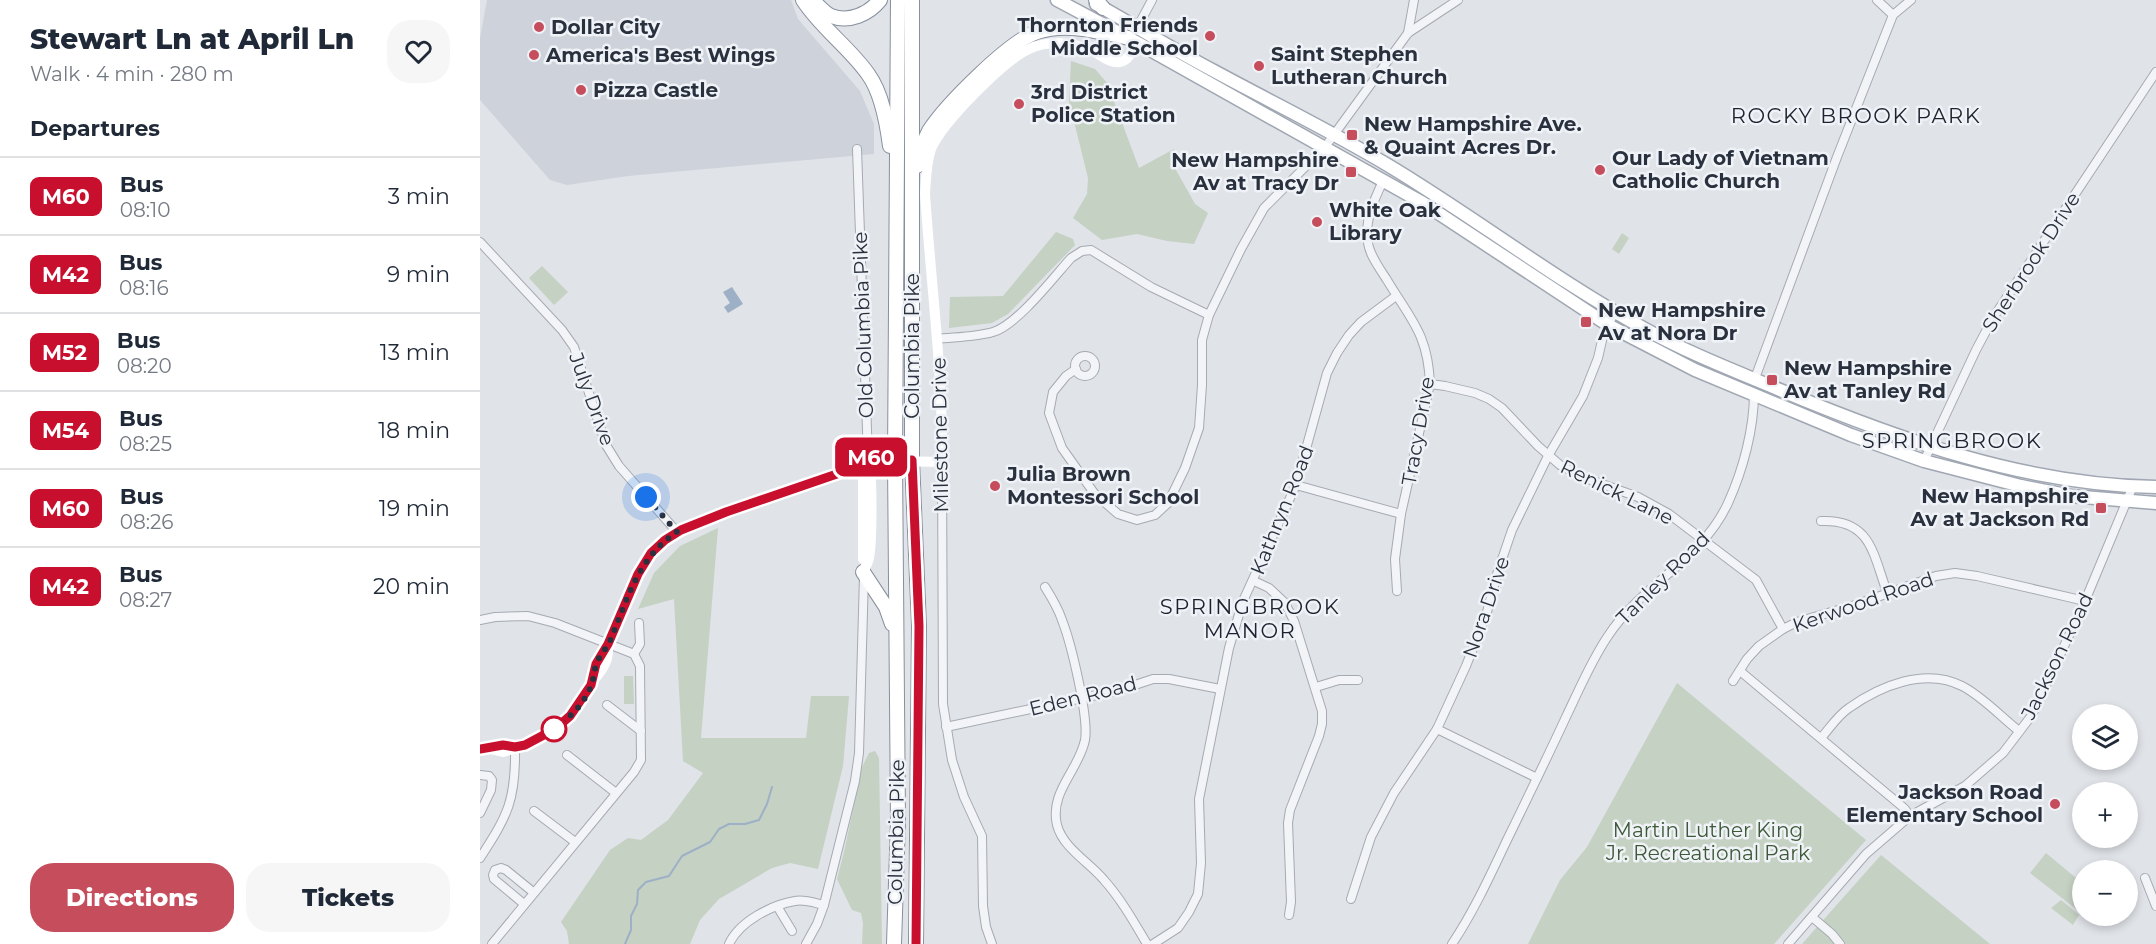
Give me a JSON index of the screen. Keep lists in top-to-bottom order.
{
  "streets": {
    "highway": ["Columbia Pike"],
    "street": [
      "Sherbrook Drive",
      "Old Columbia Pike",
      "July Drive",
      "Tracy Drive",
      "Milestone Drive",
      "Renick Lane",
      "Kathryn Road",
      "Tanley Road",
      "Kerwood Road",
      "Nora Drive",
      "Jackson Road",
      "Eden Road"
    ]
  },
  "crossings": [
    ["Tracy Drive", "Renick Lane"],
    ["Tracy Drive", "Kathryn Road"],
    ["Milestone Drive", "Eden Road"],
    ["Renick Lane", "Tanley Road"],
    ["Renick Lane", "Kerwood Road"],
    ["Renick Lane", "Nora Drive"],
    ["Kathryn Road", "Eden Road"],
    ["Kerwood Road", "Jackson Road"]
  ],
  "districts": ["ROCKY BROOK PARK", "SPRINGBROOK", "SPRINGBROOK MANOR"],
  "parks": ["Martin Luther King Jr. Recreational Park"],
  "places": {
    "other": [
      "Dollar City",
      "Thornton Friends Middle School",
      "America's Best Wings",
      "Saint Stephen Lutheran Church",
      "Pizza Castle",
      "3rd District Police Station",
      "Our Lady of Vietnam Catholic Church",
      "White Oak Library",
      "Julia Brown Montessori School",
      "Jackson Road Elementary School"
    ],
    "transit": [
      "New Hampshire Ave. & Quaint Acres Dr.",
      "New Hampshire Av at Tracy Dr",
      "New Hampshire Av at Nora Dr",
      "New Hampshire Av at Tanley Rd",
      "New Hampshire Av at Jackson Rd"
    ]
  },
  "lines": ["bus line M60"],
  "page": {
    "heading": [
      ["Stewart Ln at April Ln", "Walk · 4 min · 280 m"],
      "Departures"
    ],
    "on_map": "M60",
    "list": [
      {
        "mark": "M60",
        "name": "Bus",
        "note": "08:10",
        "value": "3 min"
      },
      {
        "mark": "M42",
        "name": "Bus",
        "note": "08:16",
        "value": "9 min"
      },
      {
        "mark": "M52",
        "name": "Bus",
        "note": "08:20",
        "value": "13 min"
      },
      {
        "mark": "M54",
        "name": "Bus",
        "note": "08:25",
        "value": "18 min"
      },
      {
        "mark": "M60",
        "name": "Bus",
        "note": "08:26",
        "value": "19 min"
      },
      {
        "mark": "M42",
        "name": "Bus",
        "note": "08:27",
        "value": "20 min"
      }
    ],
    "map_buttons": ["+", "−"],
    "buttons": ["Directions", "Tickets"]
  }
}
